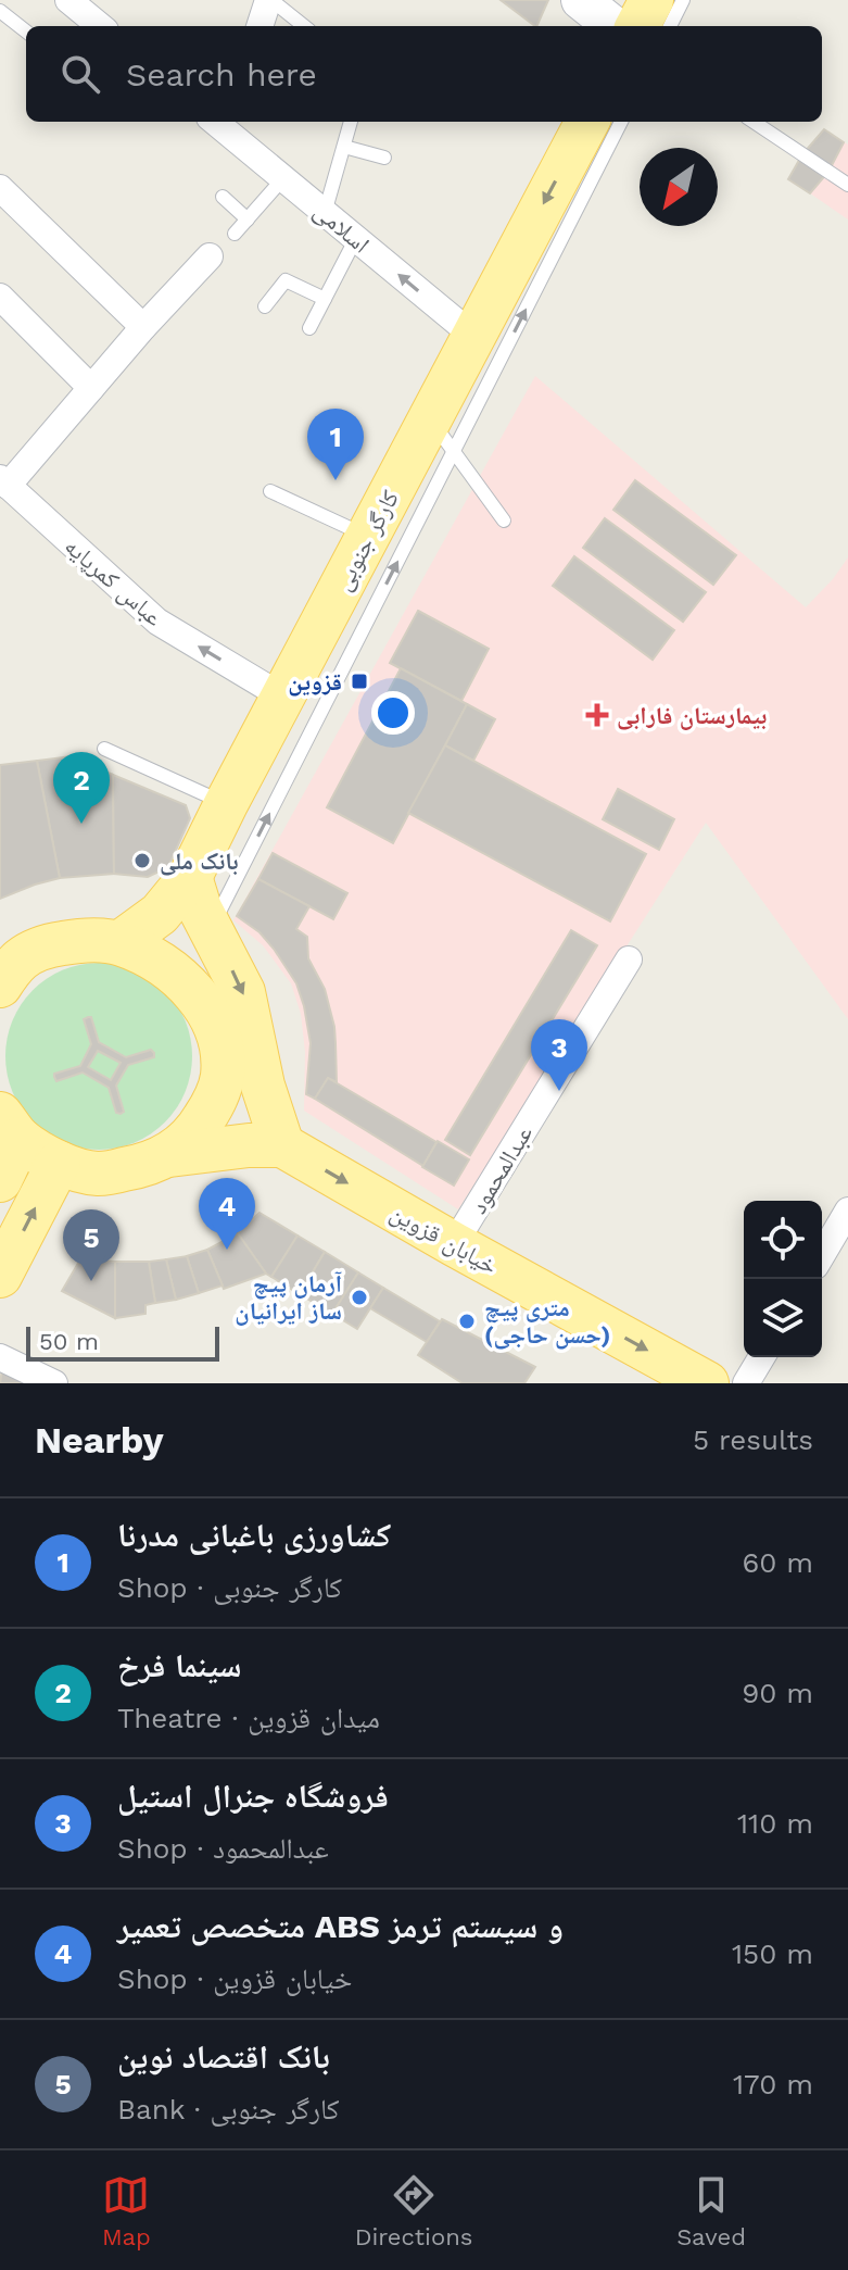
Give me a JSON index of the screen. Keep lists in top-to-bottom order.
{
  "streets": {
    "main road": ["کارگر جنوبی", "خیابان قزوین"],
    "street": ["اسلامی", "عباس کمرپایه", "عبدالمحمود"]
  },
  "crossings": [
    ["اسلامی", "کارگر جنوبی"],
    ["کارگر جنوبی", "عباس کمرپایه"],
    ["عبدالمحمود", "خیابان قزوین"]
  ],
  "one_way": ["اسلامی", "عباس کمرپایه", "خیابان قزوین"],
  "places": {
    "transit": ["قزوین"],
    "health": ["بیمارستان فارابی"],
    "other": ["بانک ملی", "آرمان پیچ ساز ایرانیان", "متری پیچ (حسن حاجی)"]
  },
  "scale_bar": "50 m",
  "north": "bottom left",
  "page": {
    "search": "Search here",
    "pins": [
      "1",
      "2",
      "3",
      "4",
      "5"
    ],
    "scale": "50 m",
    "heading": ["Nearby", "5 results"],
    "list": [
      {
        "mark": "1",
        "name": "کشاورزی باغبانی مدرنا",
        "note": "Shop · کارگر جنوبی",
        "value": "60 m"
      },
      {
        "mark": "2",
        "name": "سینما فرخ",
        "note": "Theatre · میدان قزوین",
        "value": "90 m"
      },
      {
        "mark": "3",
        "name": "فروشگاه جنرال استیل",
        "note": "Shop · عبدالمحمود",
        "value": "110 m"
      },
      {
        "mark": "4",
        "name": "متخصص تعمیر ABS و سیستم ترمز",
        "note": "Shop · خیابان قزوین",
        "value": "150 m"
      },
      {
        "mark": "5",
        "name": "بانک اقتصاد نوین",
        "note": "Bank · کارگر جنوبی",
        "value": "170 m"
      }
    ],
    "nav": ["Map", "Directions", "Saved"]
  }
}
